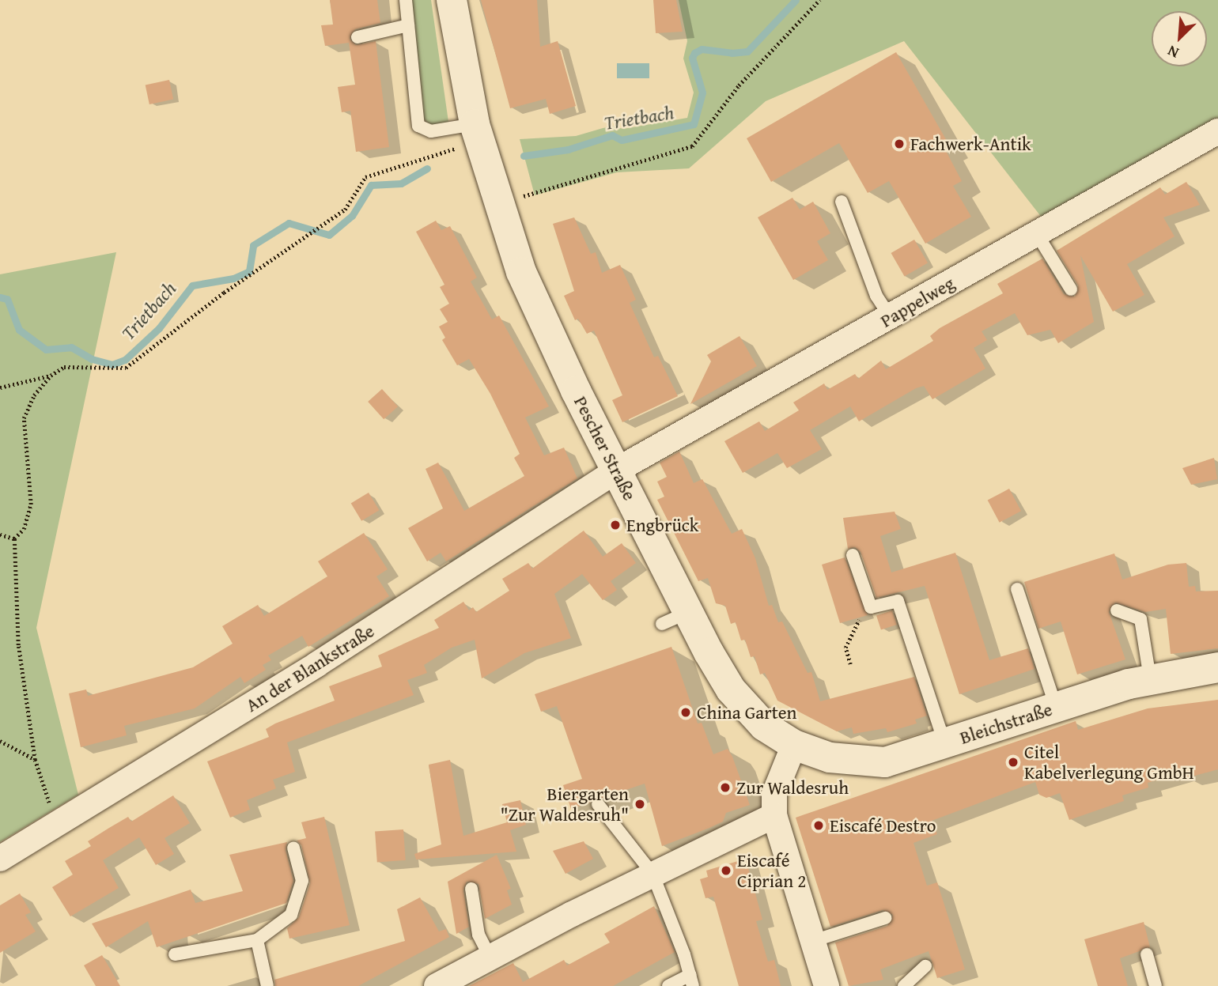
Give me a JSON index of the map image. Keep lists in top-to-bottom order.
{
  "streets": {
    "main road": ["Pescher Straße", "Bleichstraße"],
    "street": ["Pappelweg", "An der Blankstraße"]
  },
  "crossings": [
    ["Pappelweg", "Pescher Straße"],
    ["Pappelweg", "An der Blankstraße"],
    ["Pescher Straße", "An der Blankstraße"],
    ["Pescher Straße", "Bleichstraße"]
  ],
  "water": ["Trietbach"],
  "places": [
    "Fachwerk-Antik",
    "Engbrück",
    "China Garten",
    "Citel Kabelverlegung GmbH",
    "Zur Waldesruh",
    "Biergarten \"Zur Waldesruh\"",
    "Eiscafé Destro",
    "Eiscafé Ciprian 2"
  ],
  "north": "bottom left"
}
